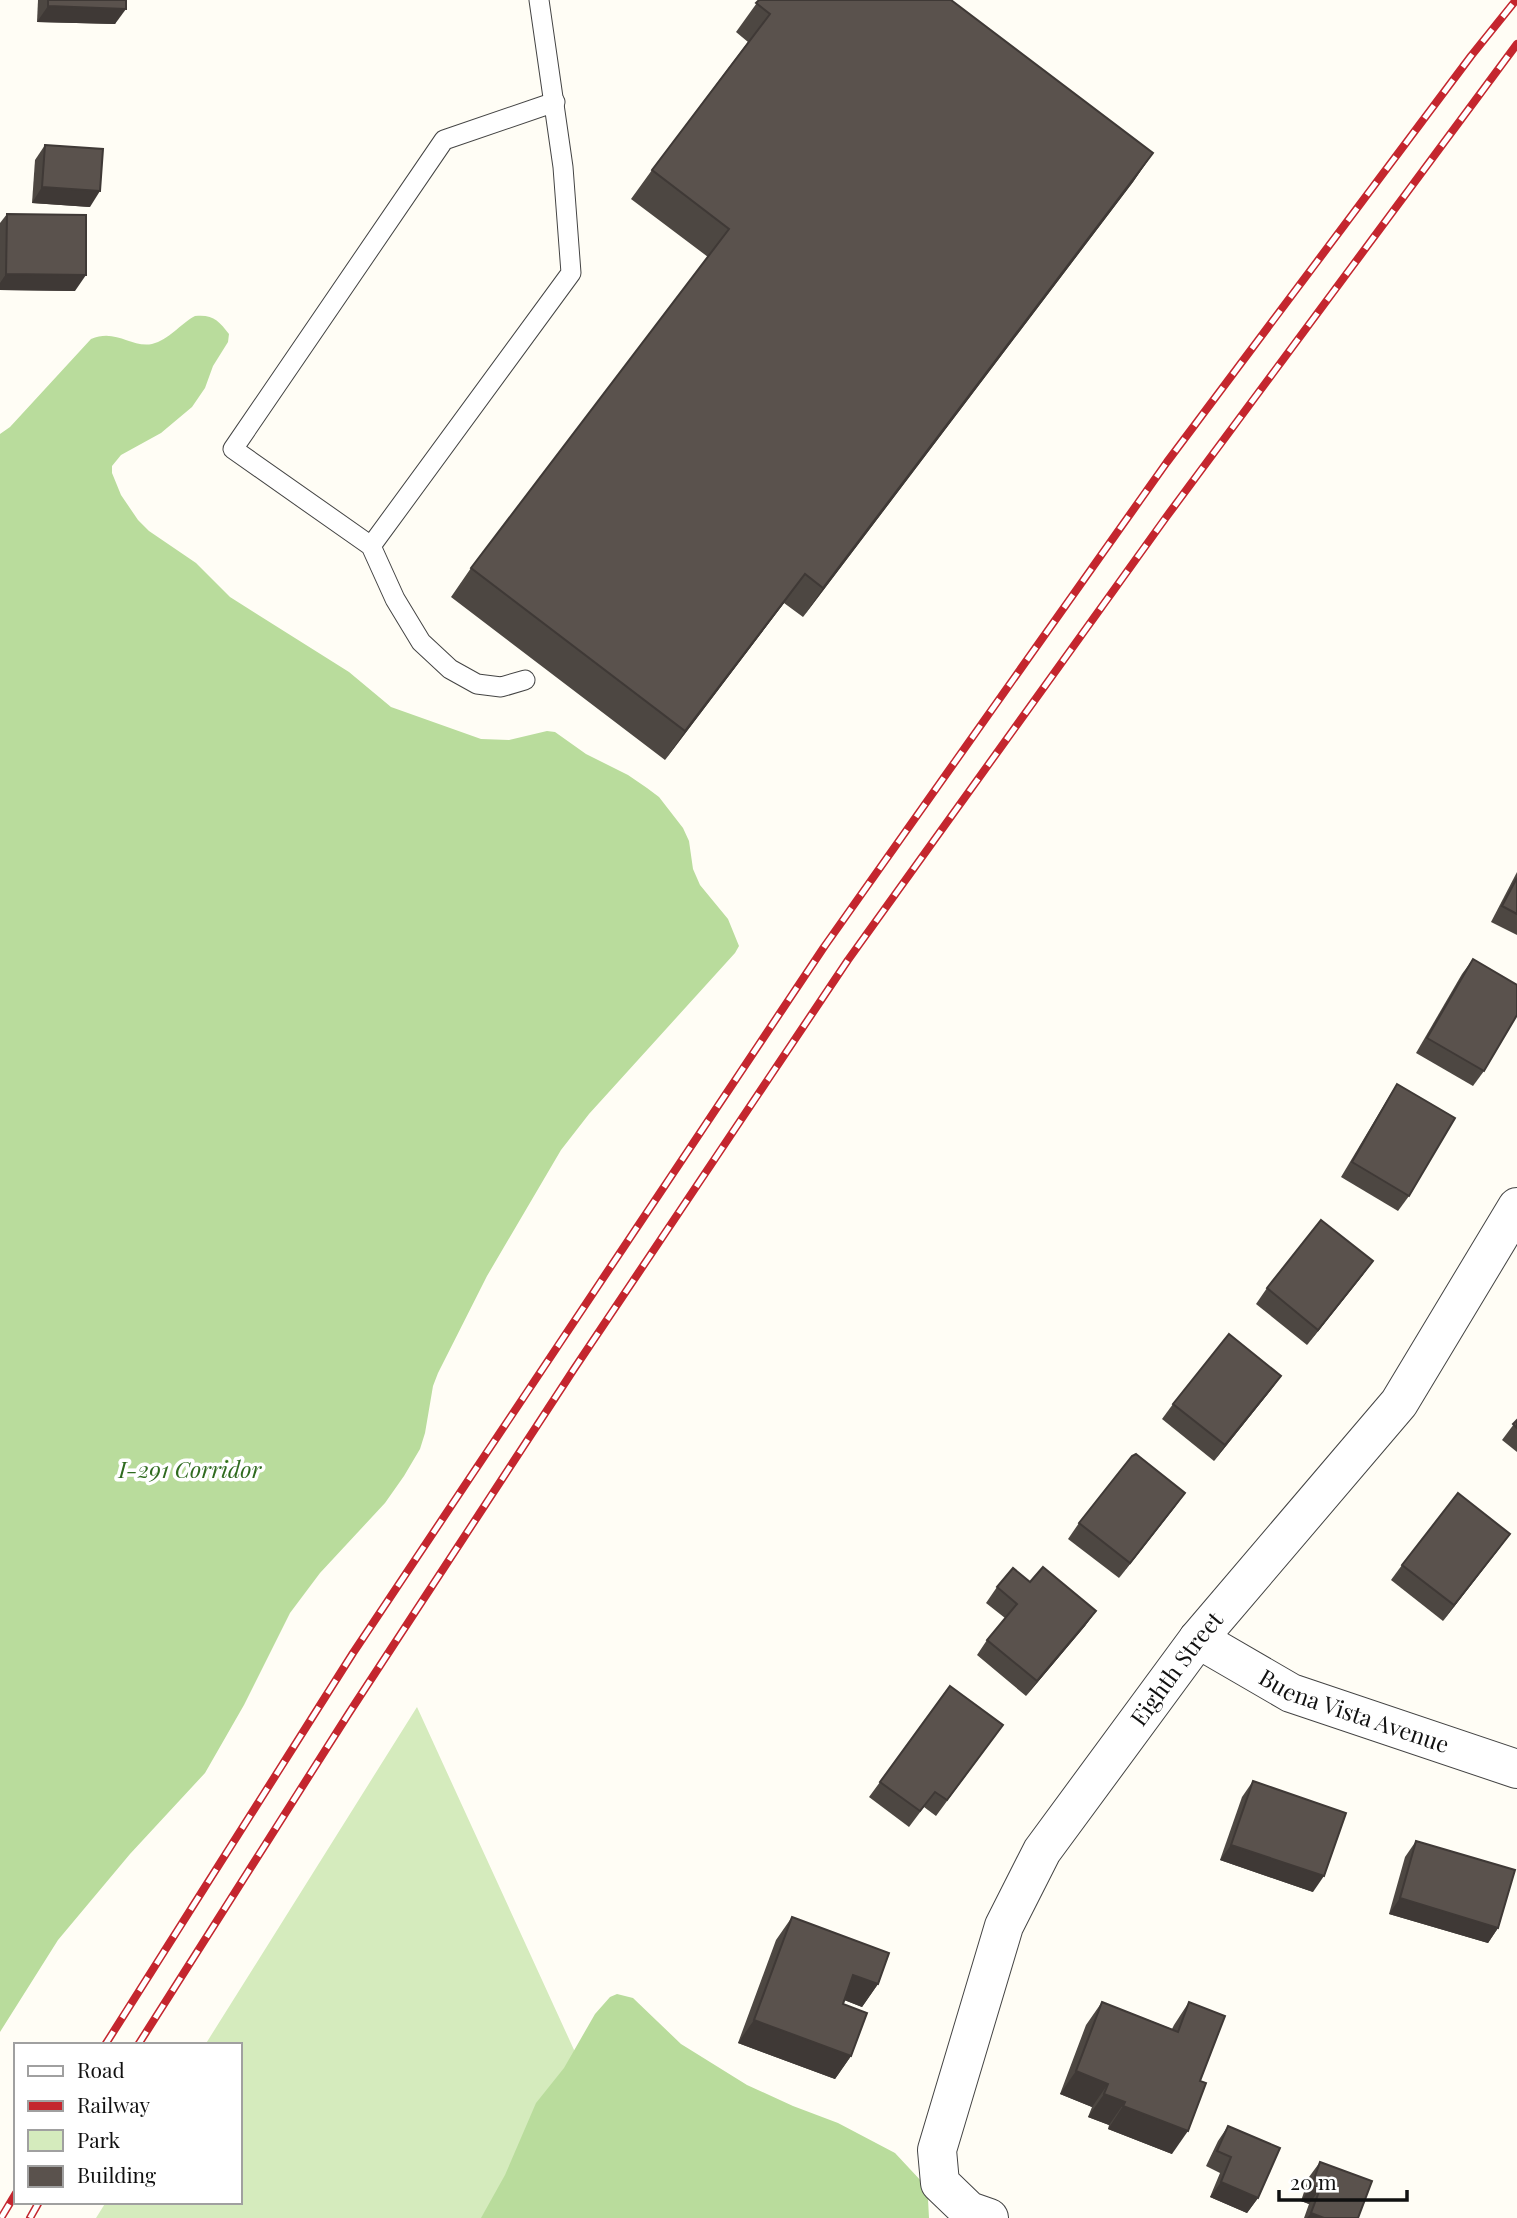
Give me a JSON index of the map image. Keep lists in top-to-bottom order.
{
  "streets": {
    "street": ["Eighth Street", "Buena Vista Avenue"]
  },
  "crossings": [
    ["Eighth Street", "Buena Vista Avenue"]
  ],
  "parks": ["I-291 Corridor"],
  "legend": [
    "Road",
    "Railway",
    "Park",
    "Building"
  ],
  "scale_bar": "20 m"
}
